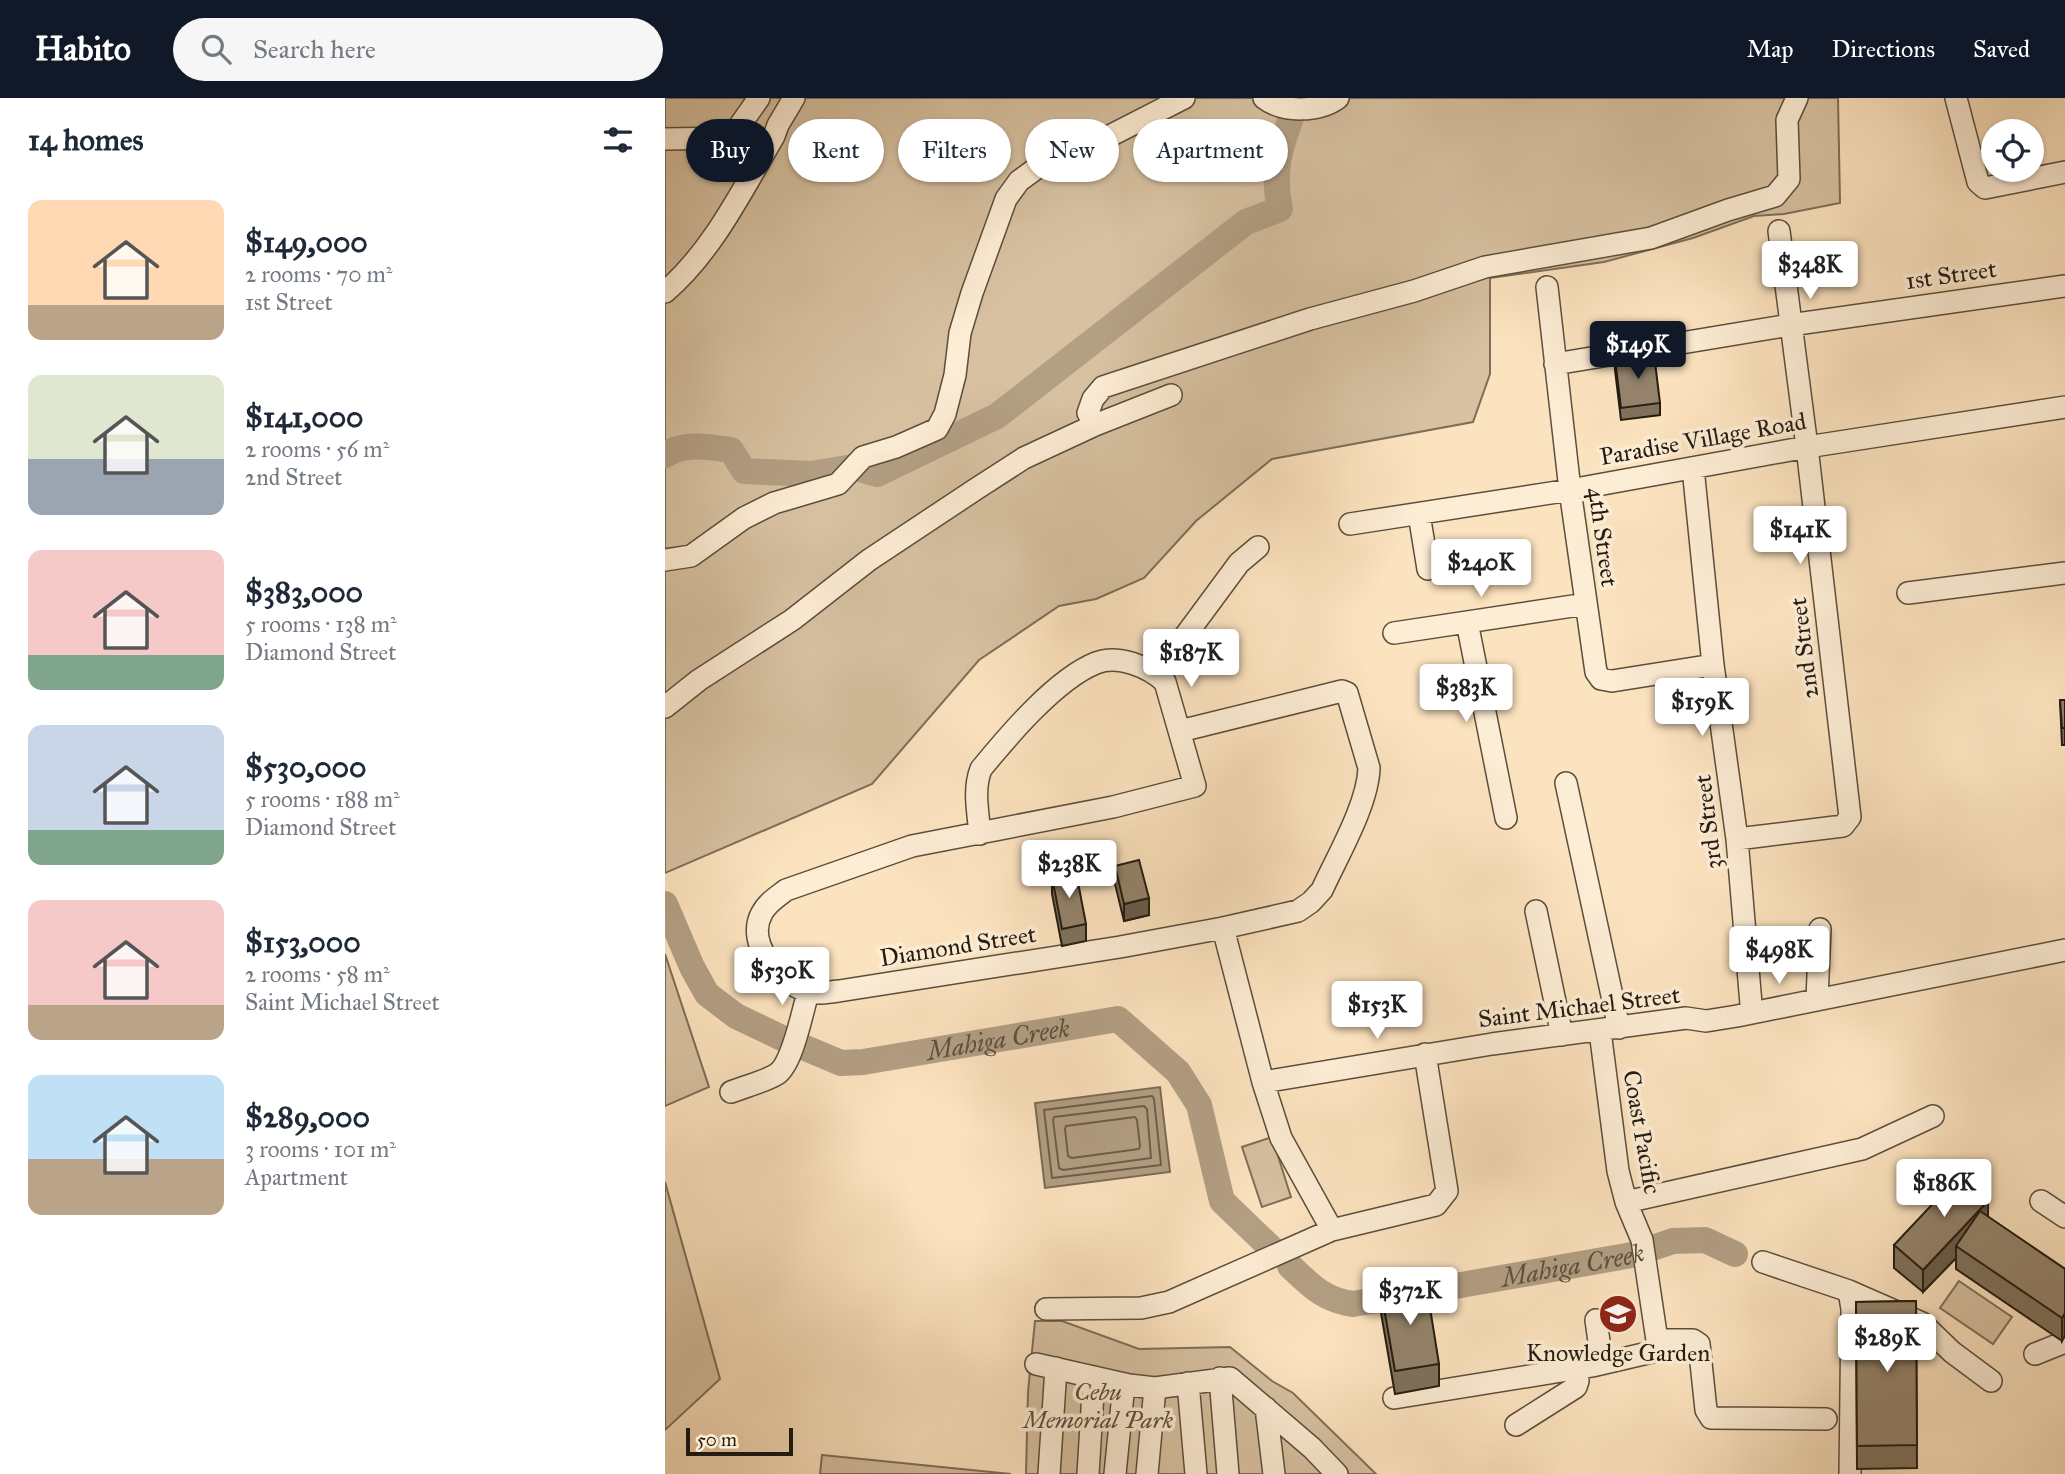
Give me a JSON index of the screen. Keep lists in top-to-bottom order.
{
  "streets": {
    "street": [
      "1st Street",
      "Paradise Village Road",
      "4th Street",
      "2nd Street",
      "3rd Street",
      "Diamond Street",
      "Saint Michael Street",
      "Coast Pacific"
    ]
  },
  "crossings": [
    ["1st Street", "4th Street"],
    ["1st Street", "2nd Street"],
    ["Paradise Village Road", "4th Street"],
    ["Paradise Village Road", "2nd Street"],
    ["Paradise Village Road", "3rd Street"],
    ["4th Street", "3rd Street"],
    ["2nd Street", "3rd Street"],
    ["Saint Michael Street", "Coast Pacific"]
  ],
  "water": ["Mahiga Creek"],
  "parks": ["Cebu Memorial Park"],
  "places": {
    "school or university": ["Knowledge Garden"]
  },
  "scale_bar": "50 m",
  "page": {
    "header": "Habito",
    "search": "Search here",
    "nav": ["Map", "Directions", "Saved"],
    "heading": "14 homes",
    "chip": [
      "Buy",
      "Rent",
      "Filters",
      "New",
      "Apartment"
    ],
    "list": [
      {
        "name": "$149,000",
        "note": "2 rooms · 70 m² · 1st Street"
      },
      {
        "name": "$141,000",
        "note": "2 rooms · 56 m² · 2nd Street"
      },
      {
        "name": "$383,000",
        "note": "5 rooms · 138 m² · Diamond Street"
      },
      {
        "name": "$530,000",
        "note": "5 rooms · 188 m² · Diamond Street"
      },
      {
        "name": "$153,000",
        "note": "2 rooms · 58 m² · Saint Michael Street"
      },
      {
        "name": "$289,000",
        "note": "3 rooms · 101 m² · Apartment"
      }
    ],
    "price": [
      "$348K",
      "$149K",
      "$141K",
      "$240K",
      "$187K",
      "$383K",
      "$159K",
      "$238K",
      "$498K",
      "$530K",
      "$153K",
      "$186K",
      "$372K",
      "$289K"
    ],
    "scale": "50 m"
  }
}
